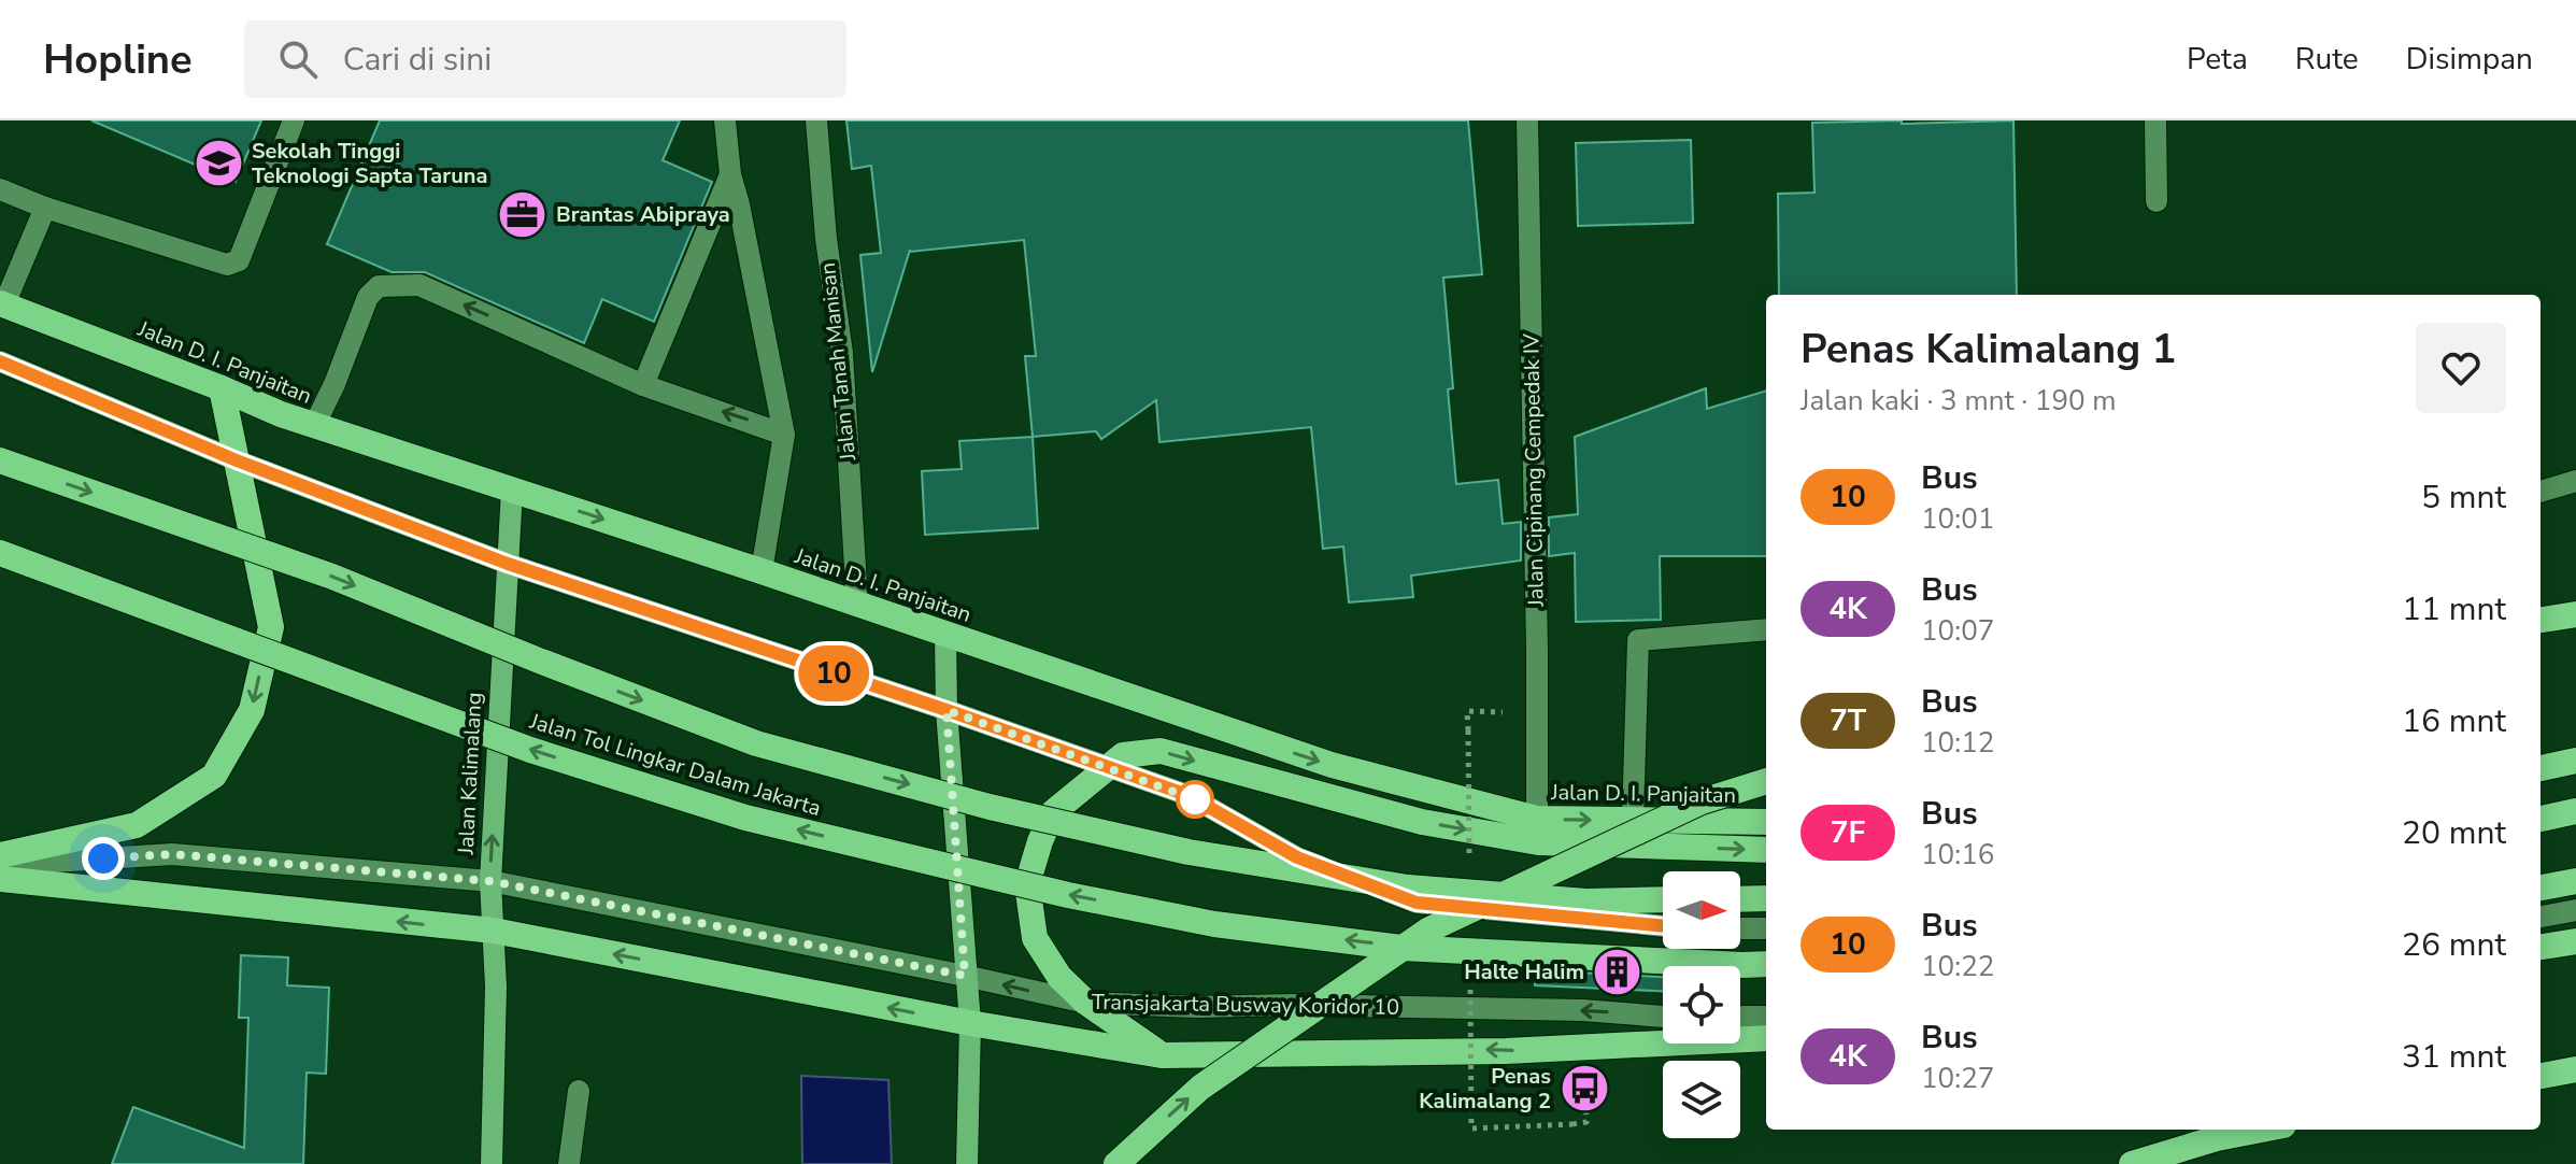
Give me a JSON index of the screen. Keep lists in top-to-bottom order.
{
  "streets": {
    "highway": ["Jalan D. I. Panjaitan", "Jalan Tol Lingkar Dalam Jakarta"],
    "main road": ["Jalan Kalimalang"],
    "street": ["Jalan Tanah Manisan", "Jalan Cipinang Cempedak IV", "Transjakarta Busway Koridor 10"]
  },
  "crossings": [
    ["Jalan Tanah Manisan", "Jalan D. I. Panjaitan"],
    ["Jalan D. I. Panjaitan", "Jalan Cipinang Cempedak IV"],
    ["Jalan D. I. Panjaitan", "Jalan Kalimalang"],
    ["Jalan Kalimalang", "Transjakarta Busway Koridor 10"]
  ],
  "one_way": ["Jalan Kalimalang"],
  "places": {
    "school or university": ["Sekolah Tinggi Teknologi Sapta Taruna"],
    "office": ["Brantas Abipraya"],
    "building": ["Halte Halim"],
    "bus stop": ["Penas Kalimalang 2"]
  },
  "lines": ["bus line 10"],
  "north": "right",
  "page": {
    "header": "Hopline",
    "search": "Cari di sini",
    "nav": ["Peta", "Rute", "Disimpan"],
    "on_map": "10",
    "heading": ["Penas Kalimalang 1", "Jalan kaki · 3 mnt · 190 m"],
    "list": [
      {
        "mark": "10",
        "name": "Bus",
        "note": "10:01",
        "value": "5 mnt"
      },
      {
        "mark": "4K",
        "name": "Bus",
        "note": "10:07",
        "value": "11 mnt"
      },
      {
        "mark": "7T",
        "name": "Bus",
        "note": "10:12",
        "value": "16 mnt"
      },
      {
        "mark": "7F",
        "name": "Bus",
        "note": "10:16",
        "value": "20 mnt"
      },
      {
        "mark": "10",
        "name": "Bus",
        "note": "10:22",
        "value": "26 mnt"
      },
      {
        "mark": "4K",
        "name": "Bus",
        "note": "10:27",
        "value": "31 mnt"
      }
    ]
  }
}
